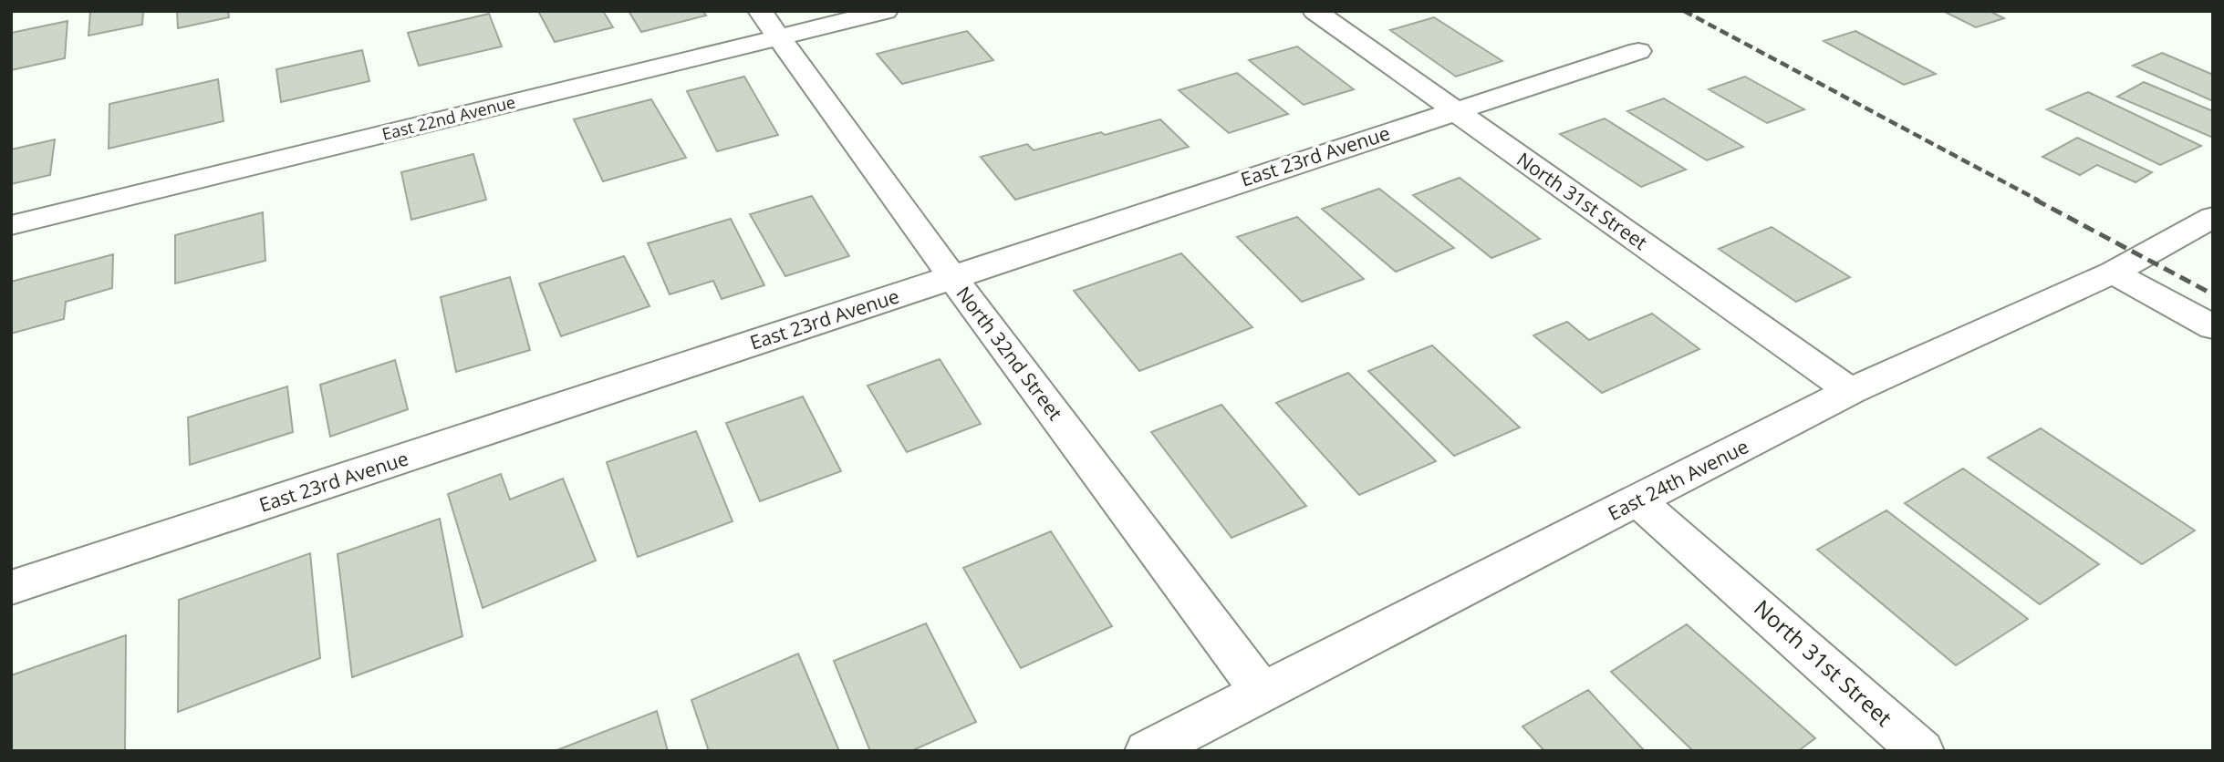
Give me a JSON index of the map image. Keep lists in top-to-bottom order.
{
  "streets": {
    "street": [
      "East 22nd Avenue",
      "East 23rd Avenue",
      "North 31st Street",
      "North 32nd Street",
      "East 24th Avenue"
    ]
  },
  "crossings": [
    ["East 22nd Avenue", "North 32nd Street"],
    ["East 23rd Avenue", "North 31st Street"],
    ["East 23rd Avenue", "North 32nd Street"],
    ["North 31st Street", "East 24th Avenue"],
    ["North 32nd Street", "East 24th Avenue"]
  ]
}
